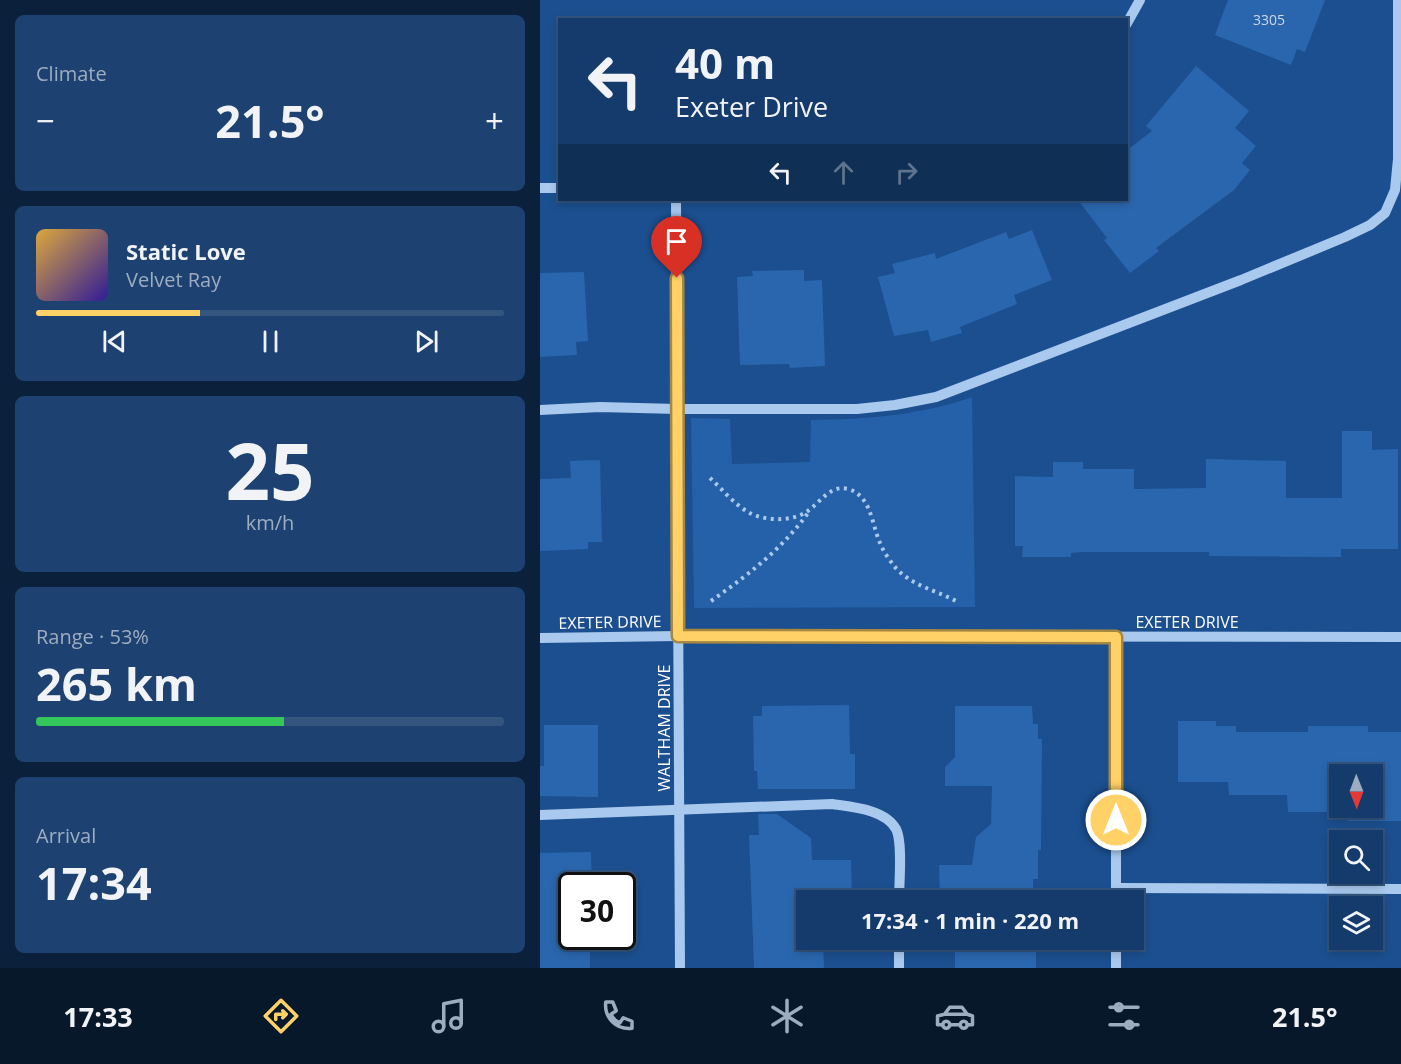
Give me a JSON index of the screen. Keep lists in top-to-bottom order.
{
  "streets": {
    "street": ["EXETER DRIVE", "WALTHAM DRIVE"]
  },
  "crossings": [
    ["EXETER DRIVE", "WALTHAM DRIVE"]
  ],
  "house_numbers": ["3305"],
  "north": "bottom",
  "page": {
    "tile": [
      "Climate",
      ["25", "km/h"],
      ["Range · 53%", "265 km"],
      ["Arrival", "17:34"]
    ],
    "turn": ["40 m", "Exeter Drive"],
    "heat": ["−", "21.5°", "+"],
    "song": ["Static Love", "Velvet Ray"],
    "limit": "30",
    "trip": "17:34 · 1 min · 220 m",
    "tabs": ["17:33", "21.5°"]
  }
}
